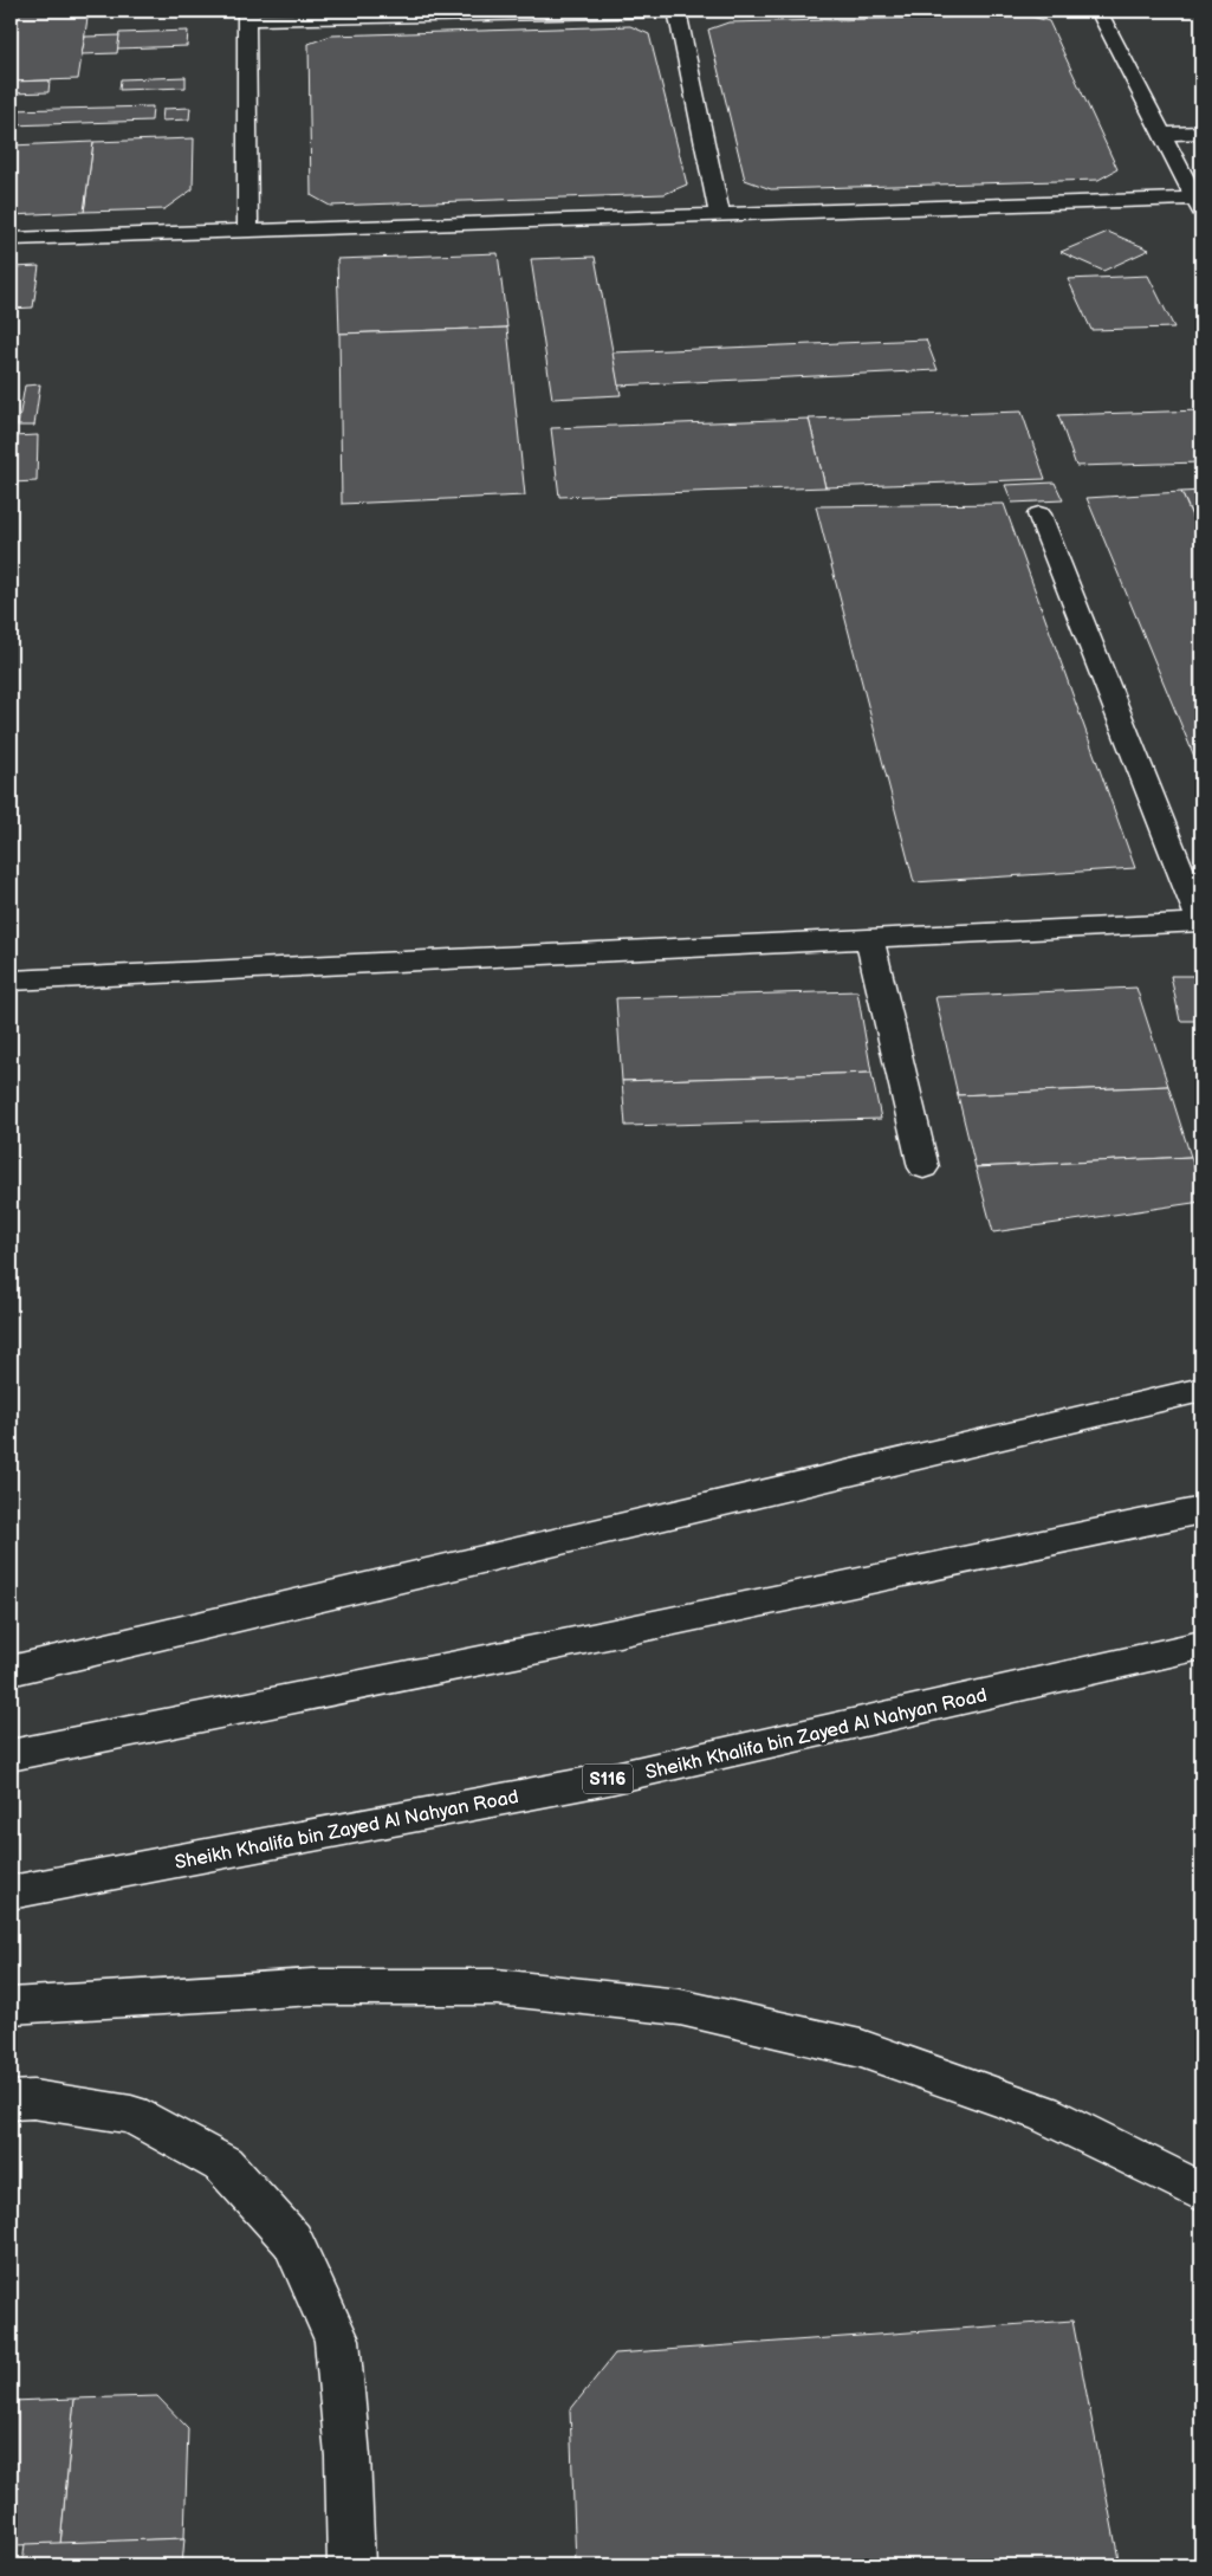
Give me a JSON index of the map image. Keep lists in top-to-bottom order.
{
  "streets": {
    "main road": ["Sheikh Khalifa bin Zayed Al Nahyan Road", "S116"]
  }
}
